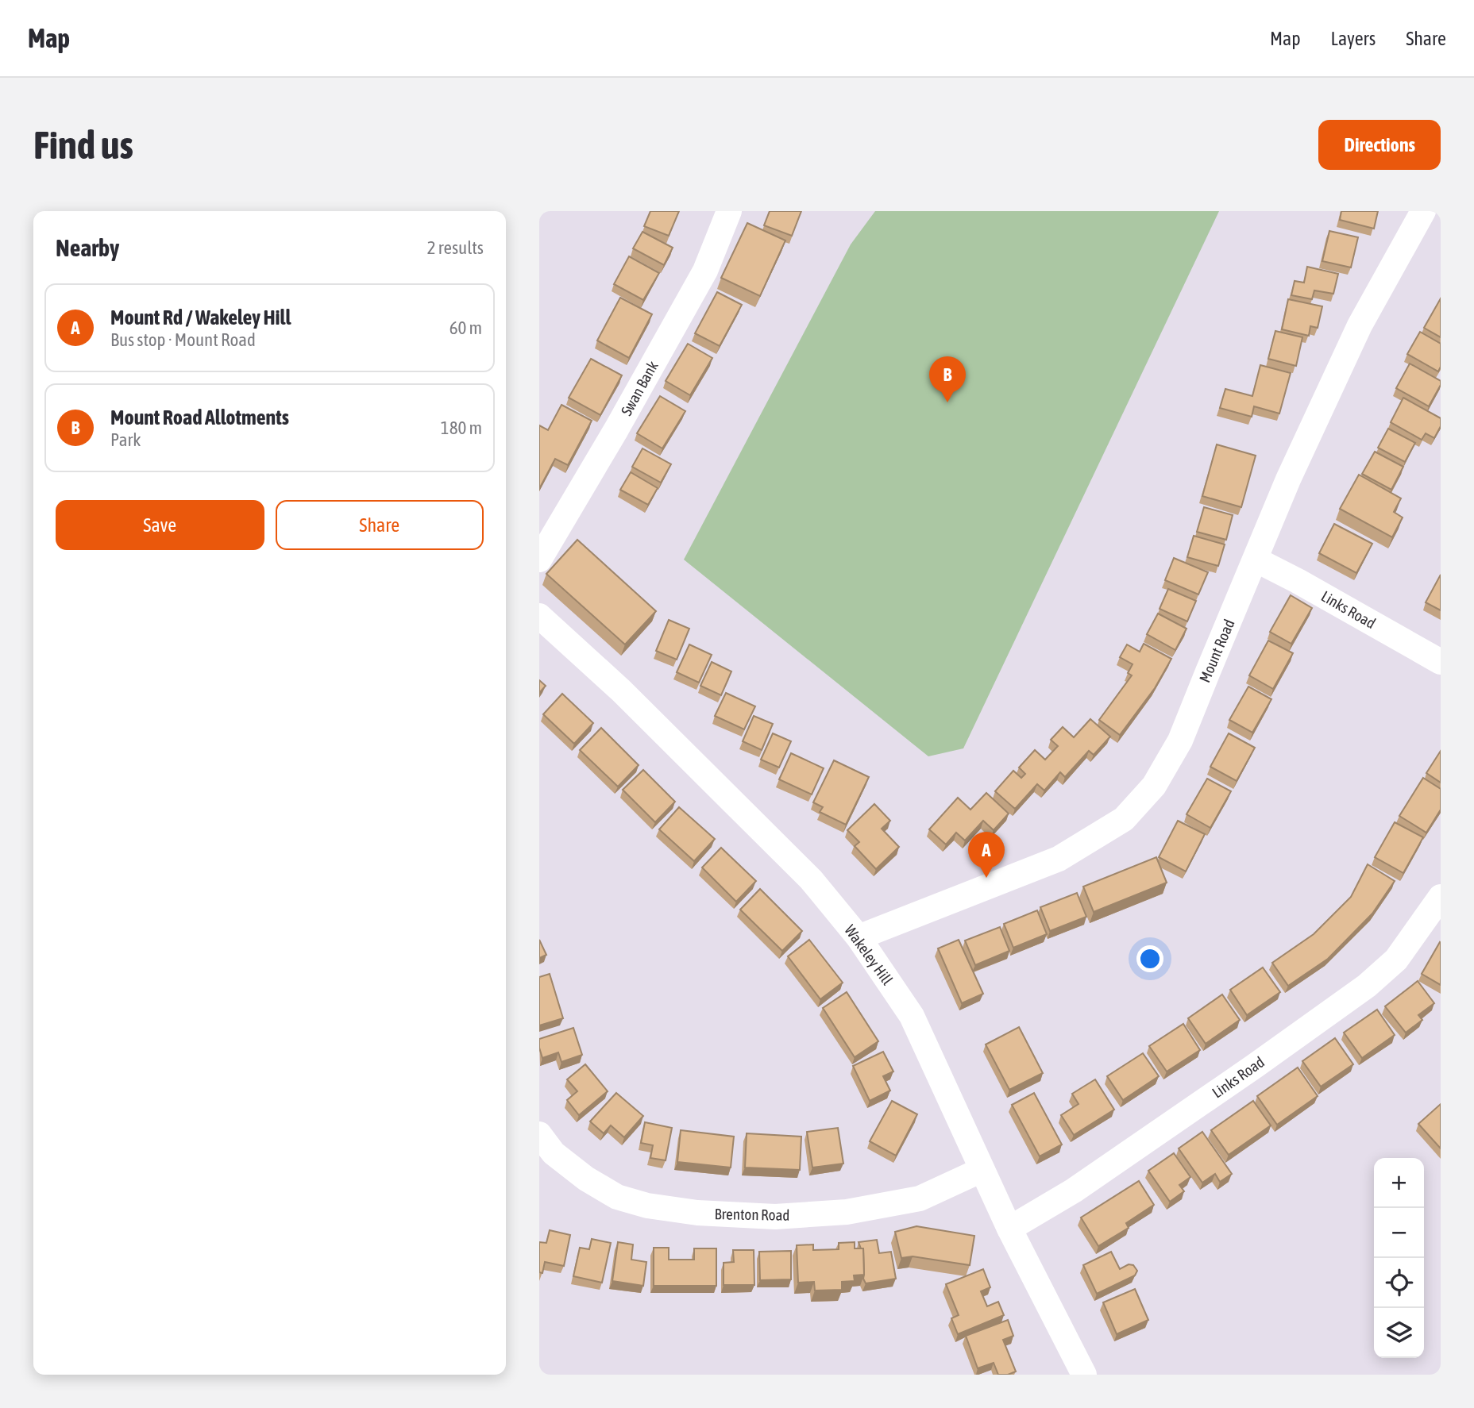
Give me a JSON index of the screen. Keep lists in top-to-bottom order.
{
  "streets": {
    "street": [
      "Swan Bank",
      "Links Road",
      "Mount Road",
      "Wakeley Hill",
      "Brenton Road"
    ]
  },
  "crossings": [
    ["Links Road", "Mount Road"],
    ["Links Road", "Wakeley Hill"],
    ["Mount Road", "Wakeley Hill"],
    ["Wakeley Hill", "Brenton Road"]
  ],
  "page": {
    "header": "Map",
    "nav": ["Map", "Layers", "Share"],
    "buttons": [
      "Directions",
      ["Save", "Share"]
    ],
    "title": "Find us",
    "heading": ["Nearby", "2 results"],
    "list": [
      {
        "mark": "A",
        "name": "Mount Rd / Wakeley Hill",
        "note": "Bus stop · Mount Road",
        "value": "60 m"
      },
      {
        "mark": "B",
        "name": "Mount Road Allotments",
        "note": "Park",
        "value": "180 m"
      }
    ],
    "pins": ["B", "A"],
    "map_buttons": ["+", "−"]
  }
}
